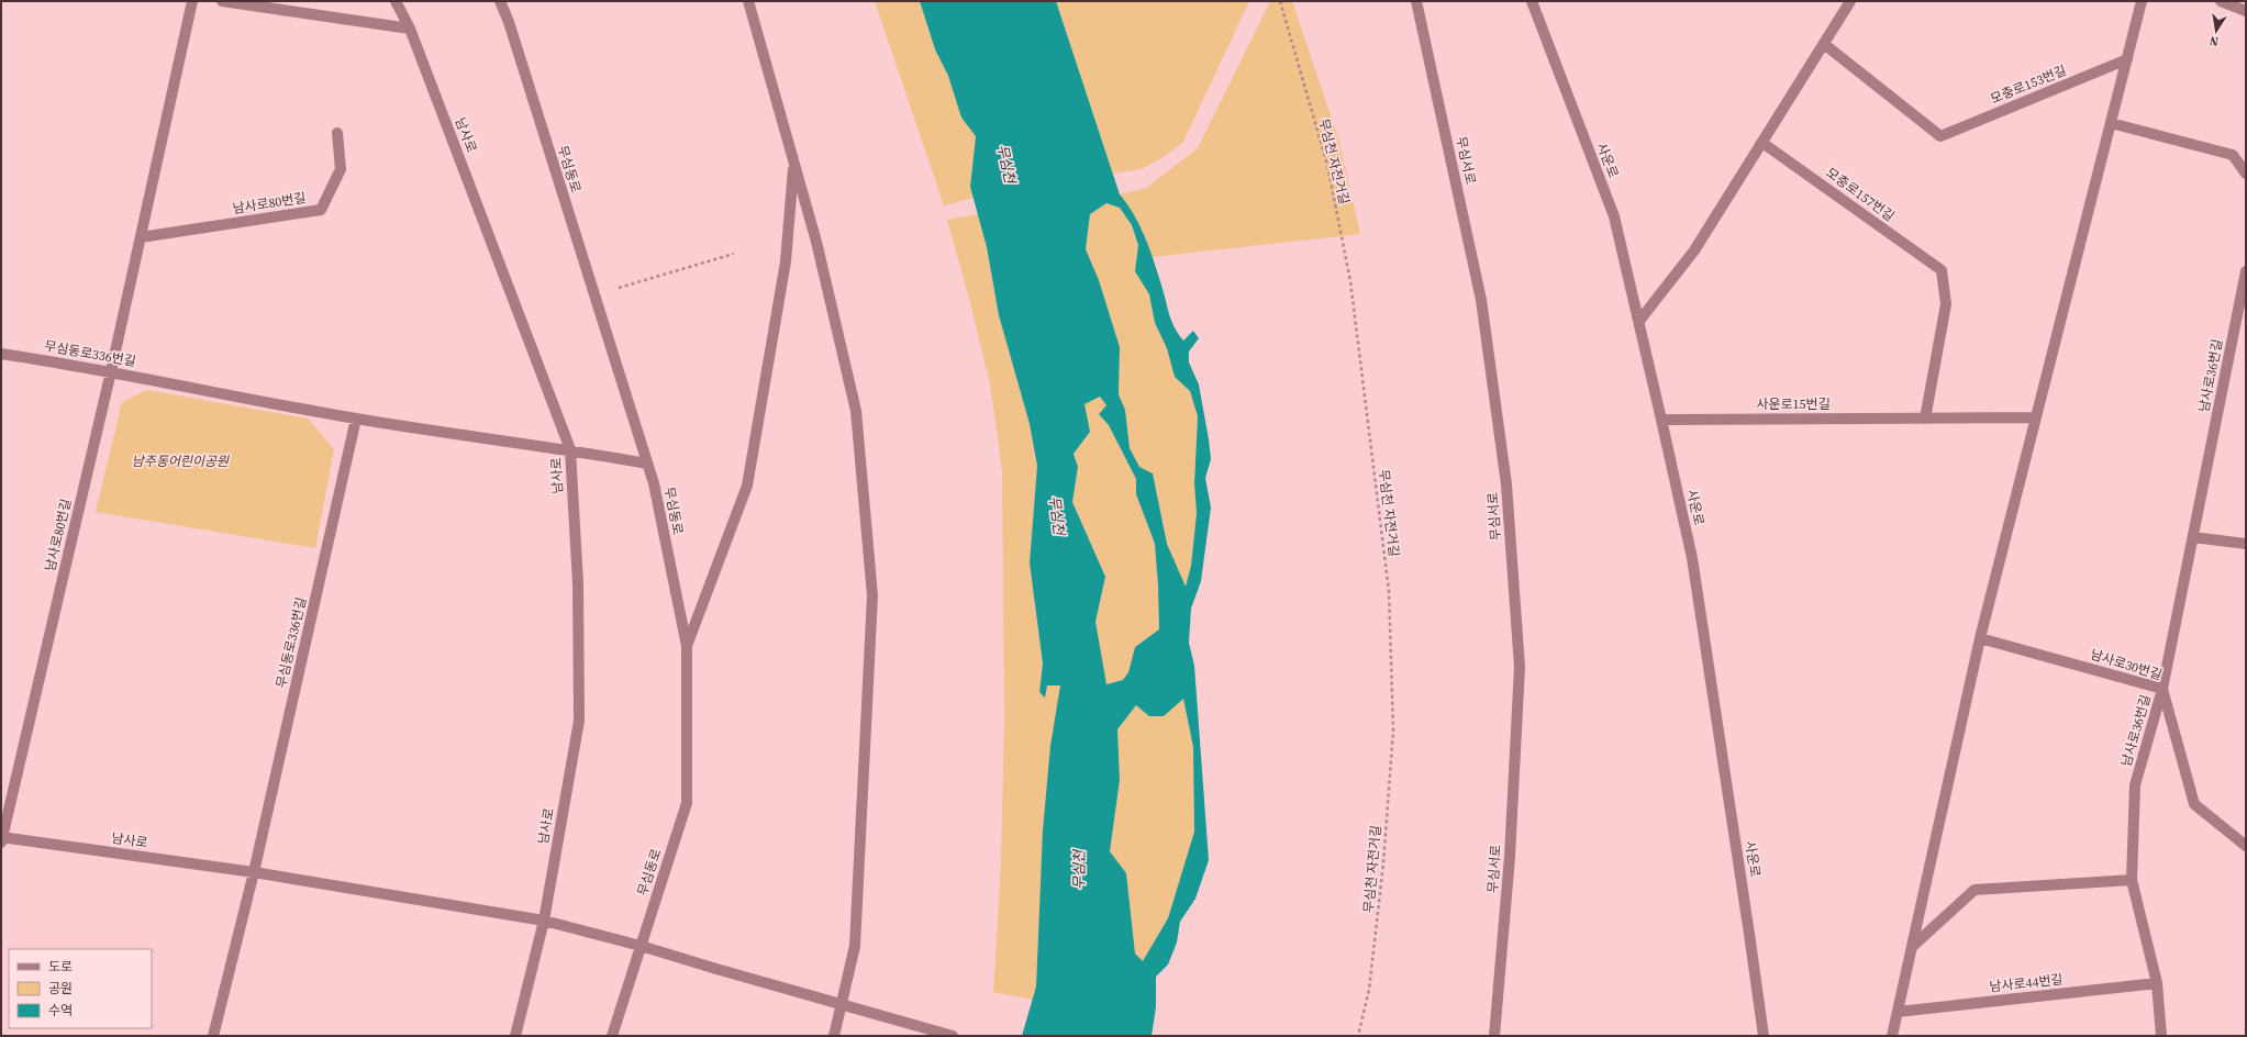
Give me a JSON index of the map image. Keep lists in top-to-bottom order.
{
  "streets": {
    "street": [
      "모충로153번길",
      "남사로",
      "무심서로",
      "사운로",
      "무심동로",
      "모충로157번길",
      "남사로80번길",
      "무심동로336번길",
      "남사로36번길",
      "사운로15번길",
      "남사로30번길",
      "남사로44번길"
    ],
    "path": ["무심천 자전거길"]
  },
  "crossings": [
    ["남사로", "무심동로"],
    ["남사로", "남사로80번길"],
    ["남사로", "무심동로336번길"],
    ["사운로", "사운로15번길"],
    ["무심동로", "무심동로336번길"],
    ["모충로157번길", "사운로15번길"],
    ["남사로80번길", "무심동로336번길"],
    ["남사로36번길", "남사로30번길"],
    ["남사로36번길", "남사로44번길"]
  ],
  "water": ["무심천"],
  "parks": ["남주동어린이공원"],
  "legend": ["도로", "공원", "수역"],
  "north": "bottom"
}
